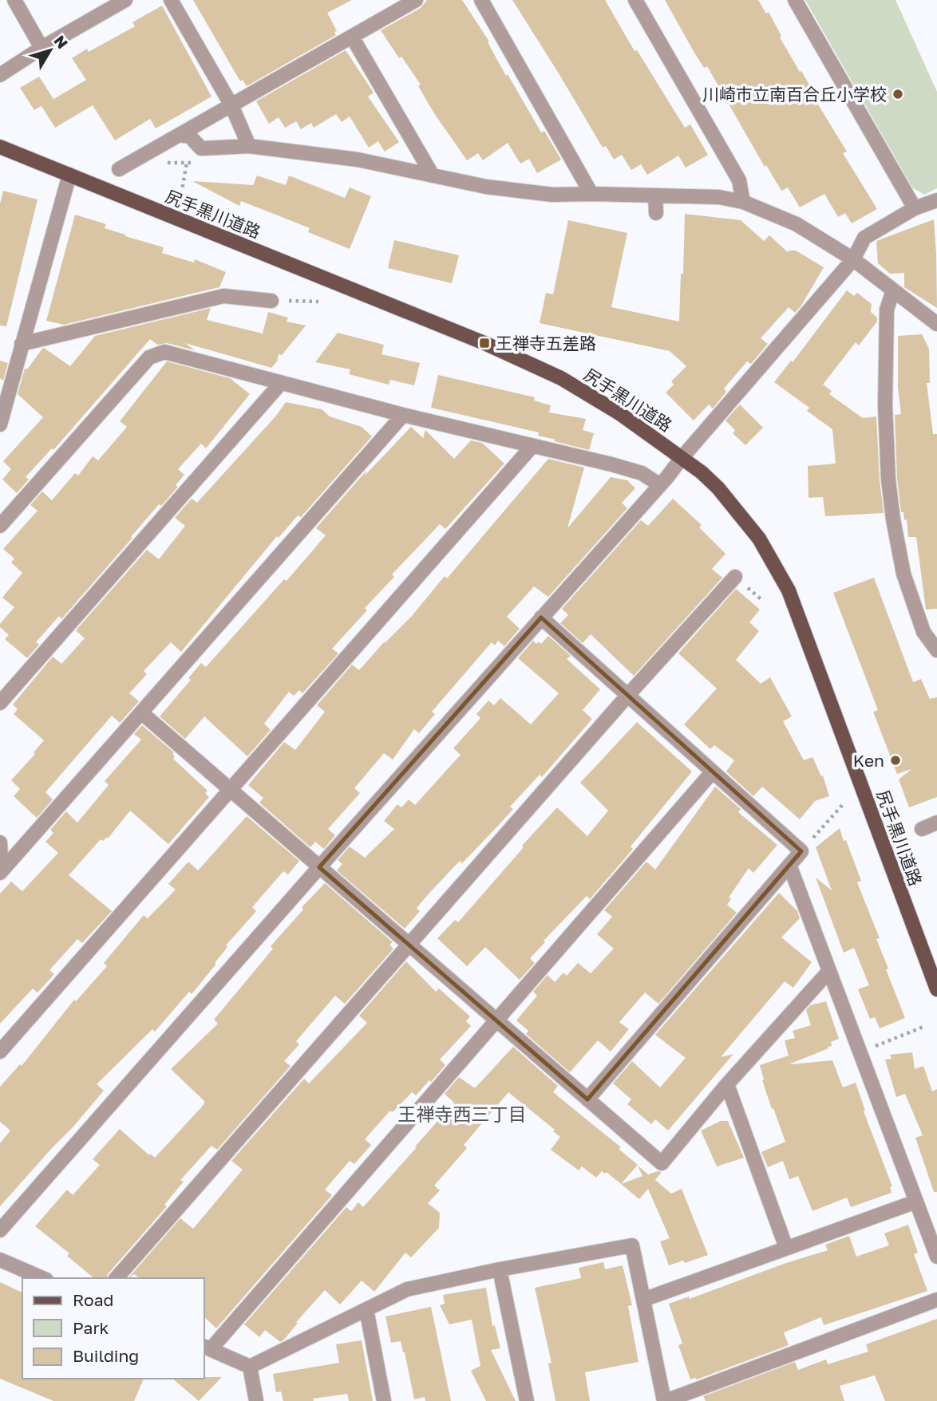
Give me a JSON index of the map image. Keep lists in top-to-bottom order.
{
  "streets": {
    "main road": ["尻手黒川道路"]
  },
  "districts": ["王禅寺西三丁目"],
  "places": {
    "other": ["川崎市立南百合丘小学校", "Ken"],
    "transit": ["王禅寺五差路"]
  },
  "legend": ["Road", "Park", "Building"],
  "north": "top right"
}
